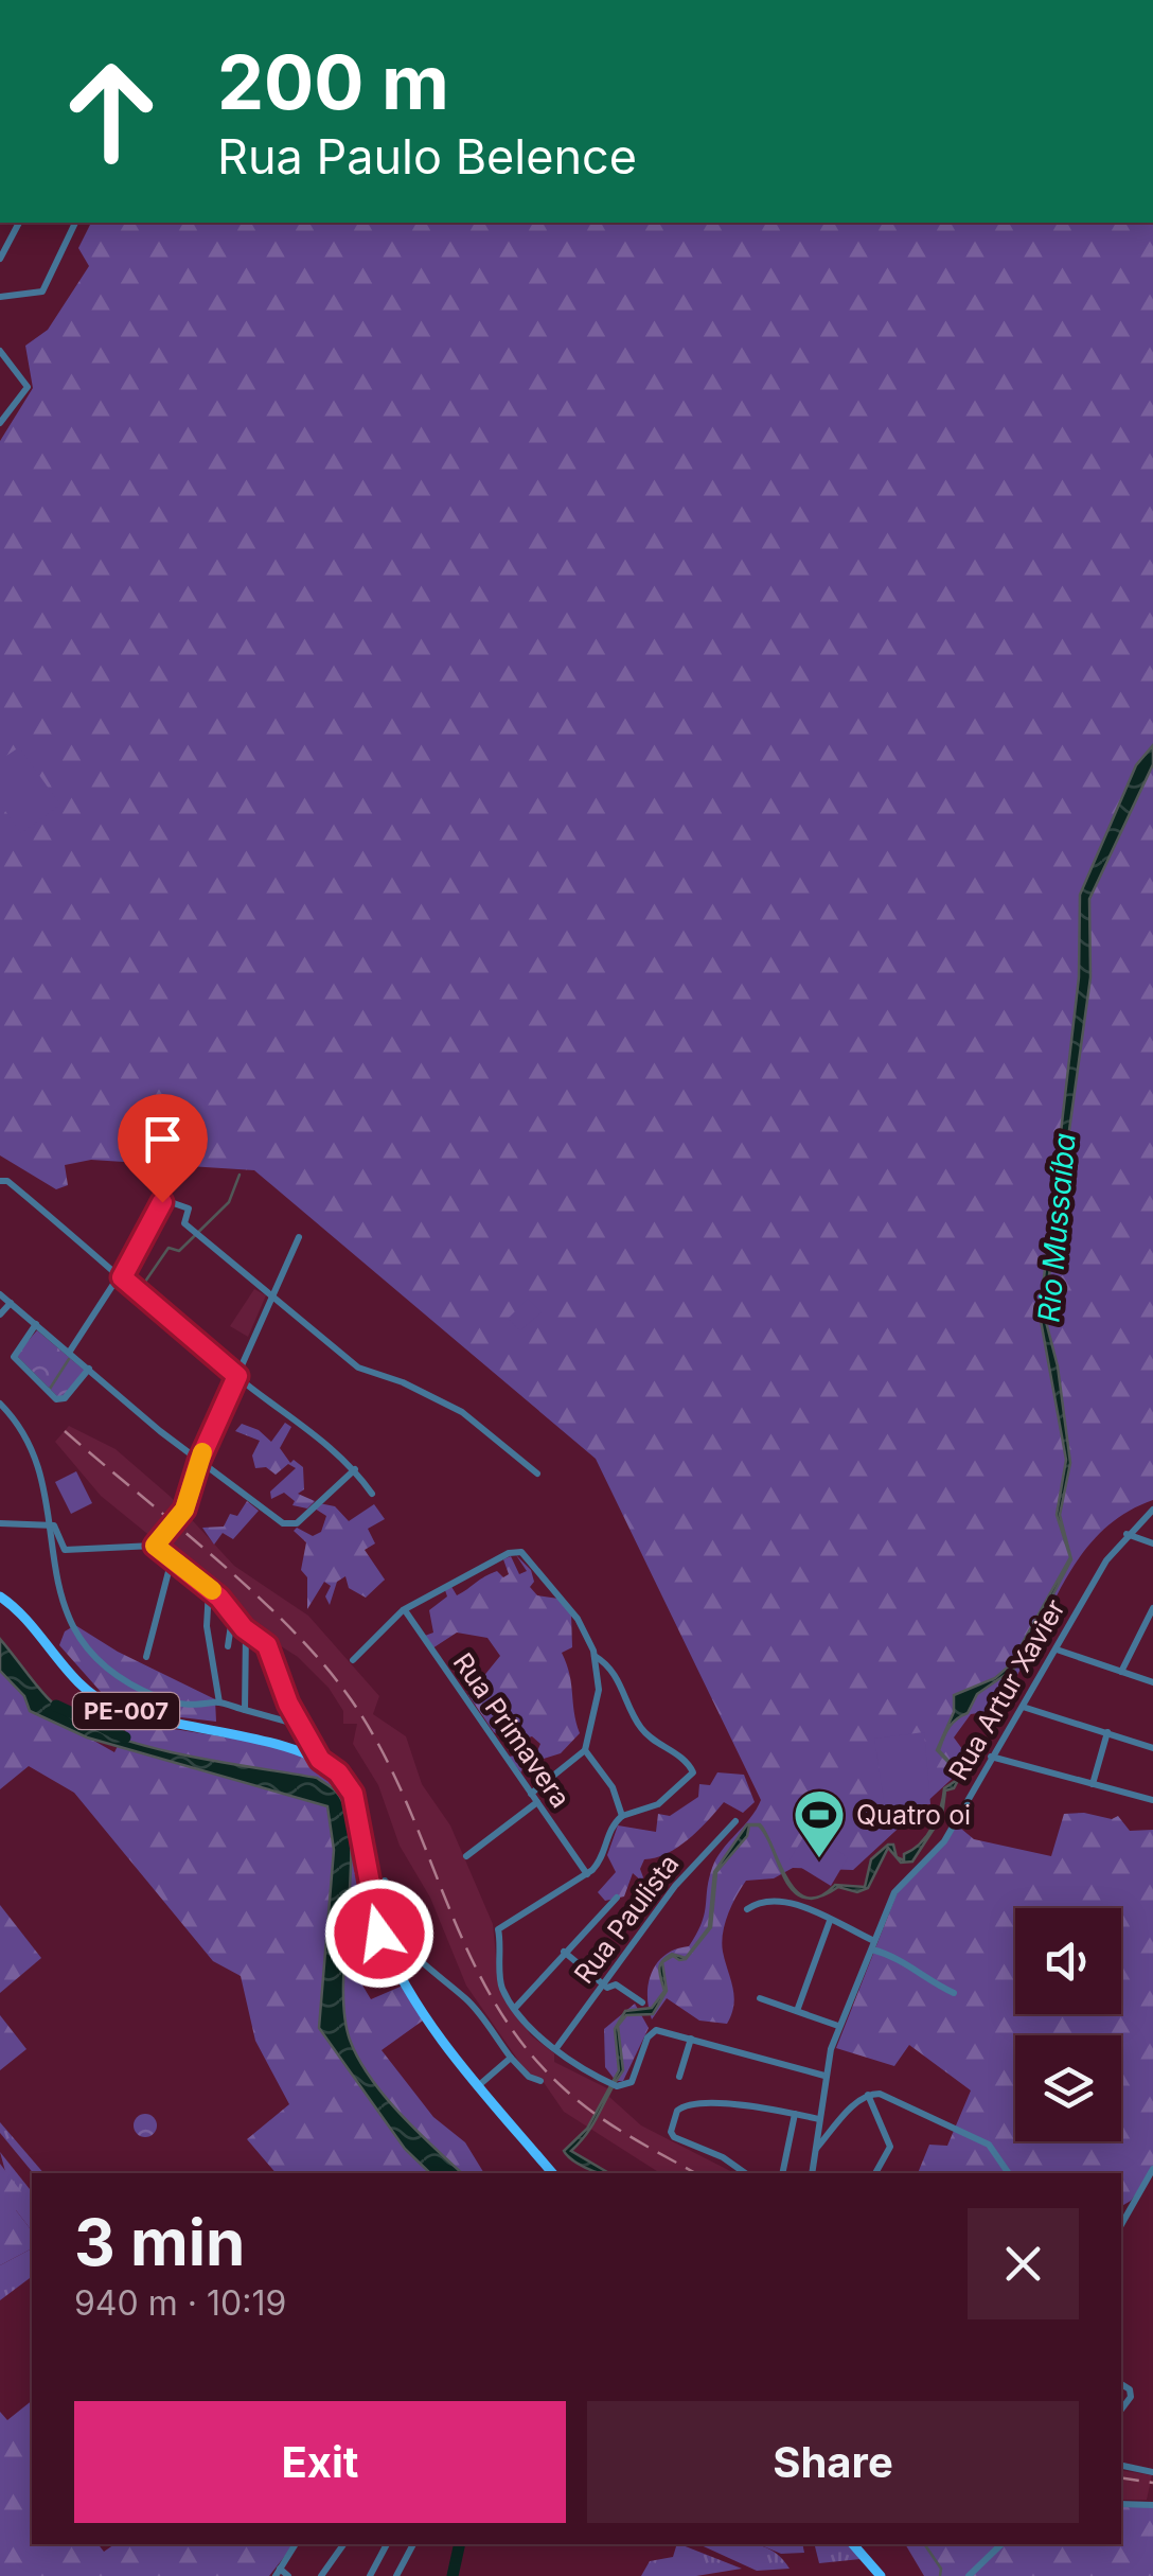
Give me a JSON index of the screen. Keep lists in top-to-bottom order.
{
  "streets": {
    "main road": ["PE-007"],
    "street": ["Rua Artur Xavier", "Rua Primavera", "Rua Paulista"]
  },
  "water": ["Rio Mussaíba"],
  "places": {
    "sports": ["Quatro oi"]
  },
  "page": {
    "turn": ["200 m", "Rua Paulo Belence"],
    "heading": ["3 min", "940 m · 10:19"],
    "buttons": ["Exit", "Share"]
  }
}
